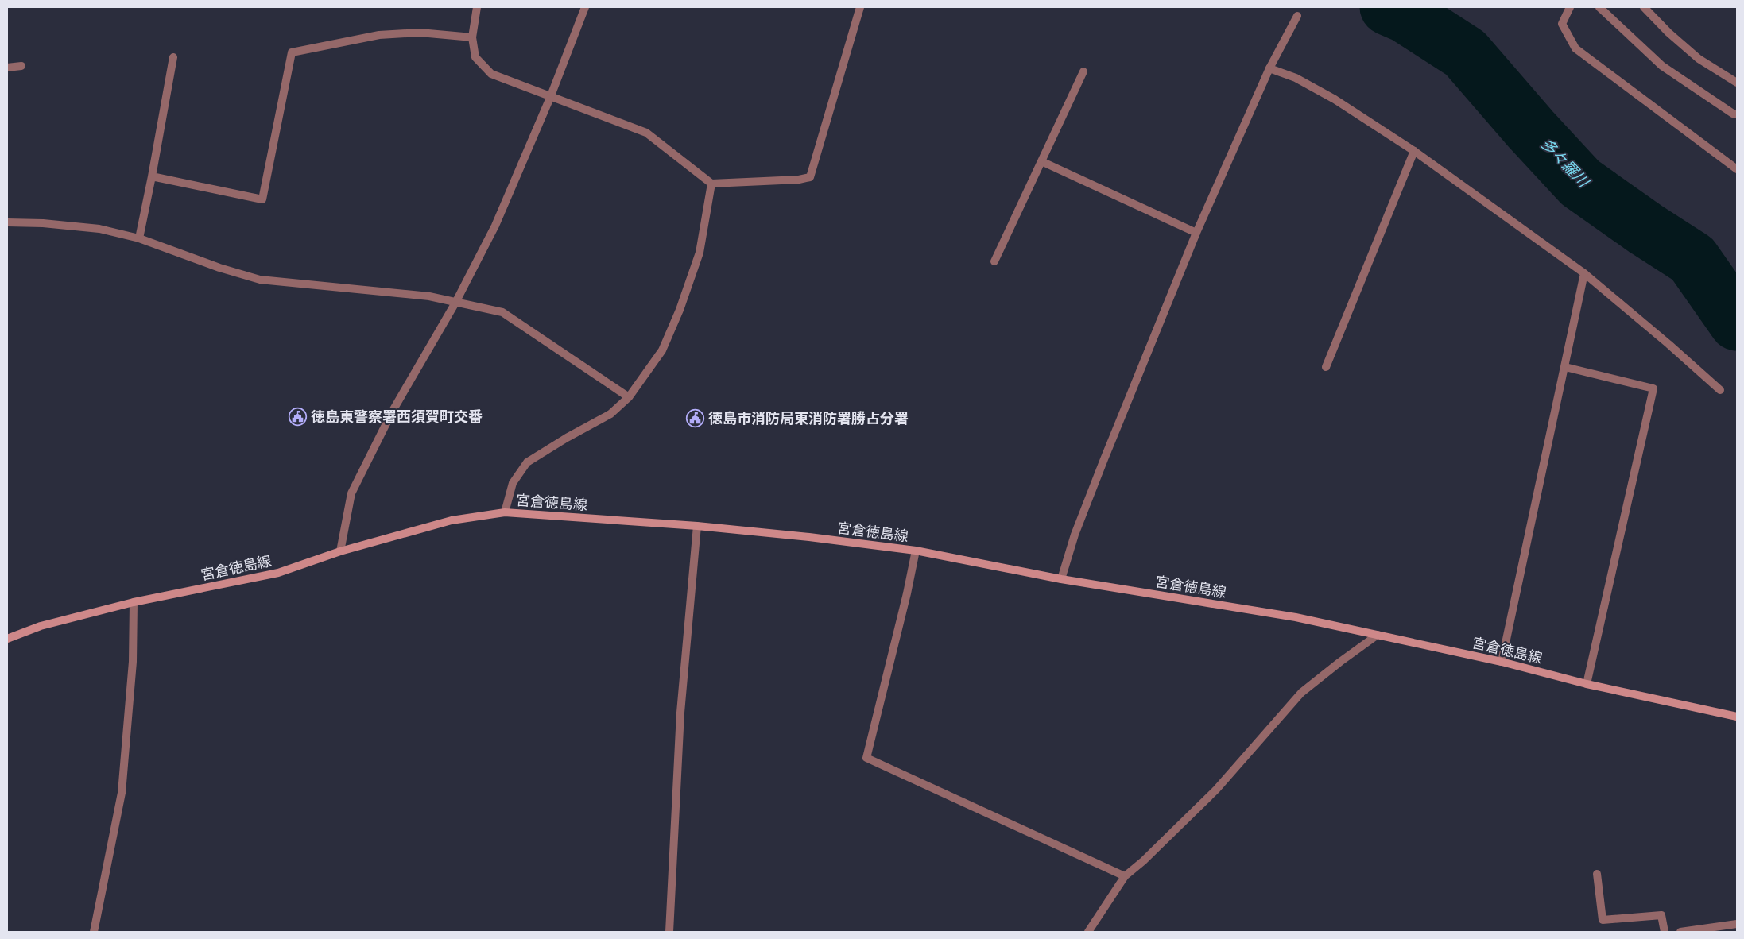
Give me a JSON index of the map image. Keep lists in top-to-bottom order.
{
  "streets": {
    "main road": ["宮倉徳島線"]
  },
  "water": ["多々羅川"],
  "places": {
    "public building": ["徳島東警察署西須賀町交番", "徳島市消防局東消防署勝占分署"]
  }
}
